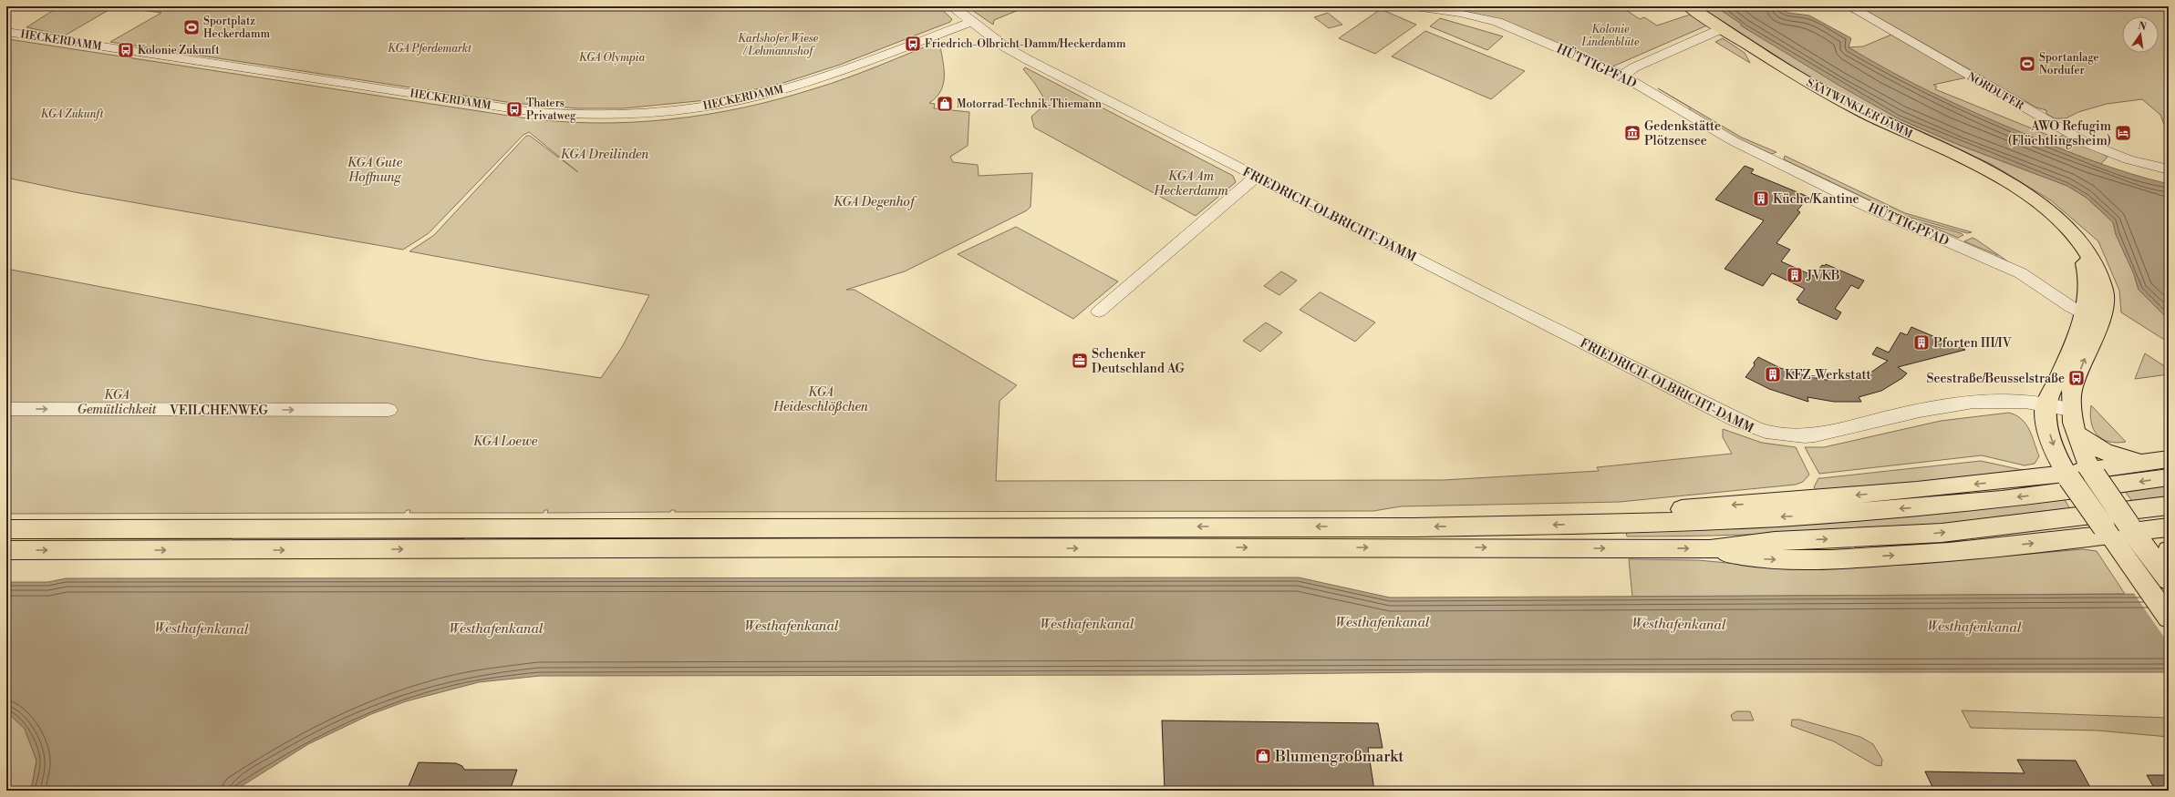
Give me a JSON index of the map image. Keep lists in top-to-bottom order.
{
  "streets": {
    "main road": ["SAATWINKLER DAMM"],
    "street": [
      "HECKERDAMM",
      "HÜTTIGPFAD",
      "NORDUFER",
      "FRIEDRICH-OLBRICHT-DAMM",
      "VEILCHENWEG"
    ]
  },
  "crossings": [
    ["HECKERDAMM", "FRIEDRICH-OLBRICHT-DAMM"],
    ["HÜTTIGPFAD", "SAATWINKLER DAMM"],
    ["SAATWINKLER DAMM", "FRIEDRICH-OLBRICHT-DAMM"]
  ],
  "one_way": ["VEILCHENWEG"],
  "water": ["Westhafenkanal"],
  "parks": [
    "Kolonie Lindenblüte",
    "Karlshofer Wiese / Lehmannshof",
    "KGA Pferdemarkt",
    "KGA Olympia",
    "KGA Zukunft",
    "KGA Dreilinden",
    "KGA Gute Hoffnung",
    "KGA Am Heckerdamm",
    "KGA Degenhof",
    "KGA Heideschlößchen",
    "KGA Gemütlichkeit",
    "KGA Loewe"
  ],
  "places": {
    "sports": ["Sportplatz Heckerdamm", "Sportanlage Nordufer"],
    "bus stop": [
      "Friedrich-Olbricht-Damm/Heckerdamm",
      "Kolonie Zukunft",
      "Thaters Privatweg",
      "Seestraße/Beusselstraße"
    ],
    "shop": ["Motorrad-Technik-Thiemann", "Blumengroßmarkt"],
    "museum": ["Gedenkstätte Plötzensee"],
    "hotel": ["AWO Refugim (Flüchtlingsheim)"],
    "building": [
      "Küche/Kantine",
      "JVKB",
      "Pforten III/IV",
      "KFZ-Werkstatt"
    ],
    "office": ["Schenker Deutschland AG"]
  },
  "north": "top"
}
